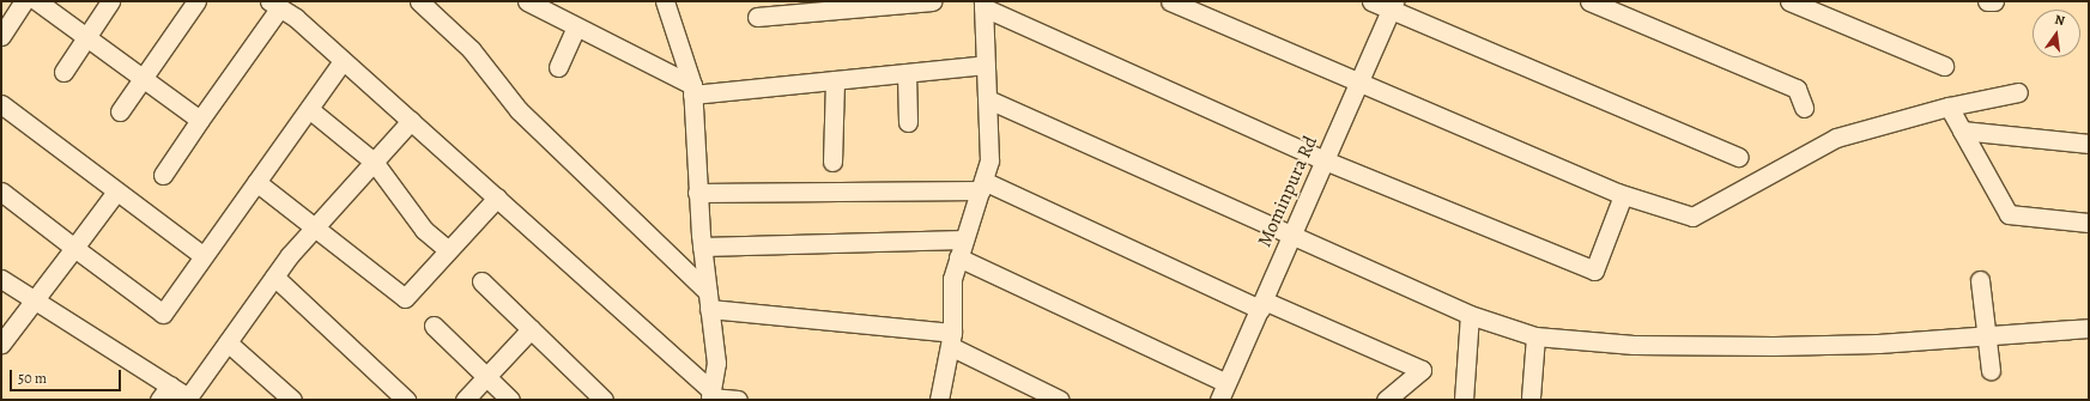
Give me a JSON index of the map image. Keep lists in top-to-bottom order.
{
  "streets": {
    "street": ["Mominpura Rd"]
  },
  "scale_bar": "50 m",
  "north": "top"
}
